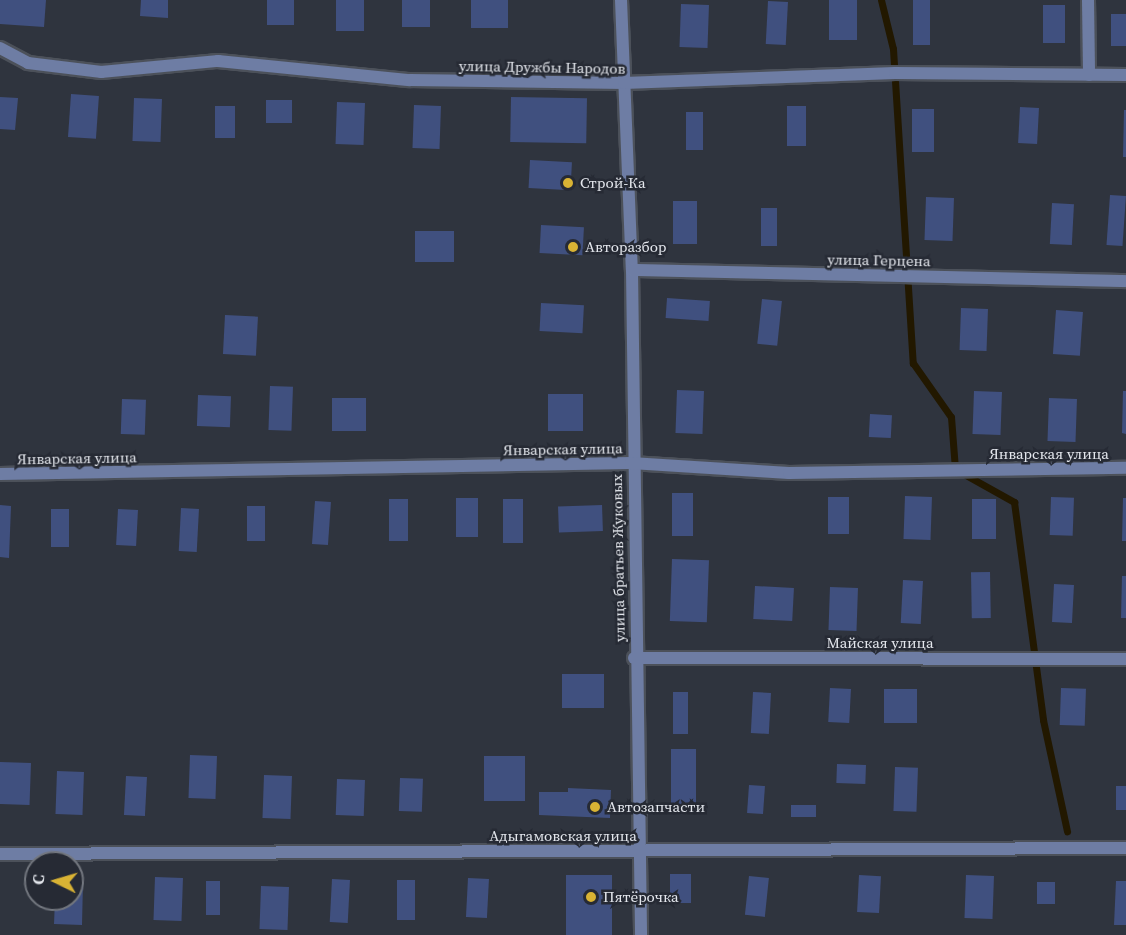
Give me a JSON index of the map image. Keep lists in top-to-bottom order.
{
  "streets": {
    "street": [
      "улица Дружбы Народов",
      "улица Герцена",
      "Январская улица",
      "улица братьев Жуковых",
      "Майская улица",
      "Адыгамовская улица"
    ]
  },
  "crossings": [
    ["улица Дружбы Народов", "улица братьев Жуковых"],
    ["улица Герцена", "улица братьев Жуковых"],
    ["Январская улица", "улица братьев Жуковых"],
    ["улица братьев Жуковых", "Майская улица"],
    ["улица братьев Жуковых", "Адыгамовская улица"]
  ],
  "places": [
    "Строй-Ка",
    "Авторазбор",
    "Автозапчасти",
    "Пятёрочка"
  ],
  "north": "left"
}
